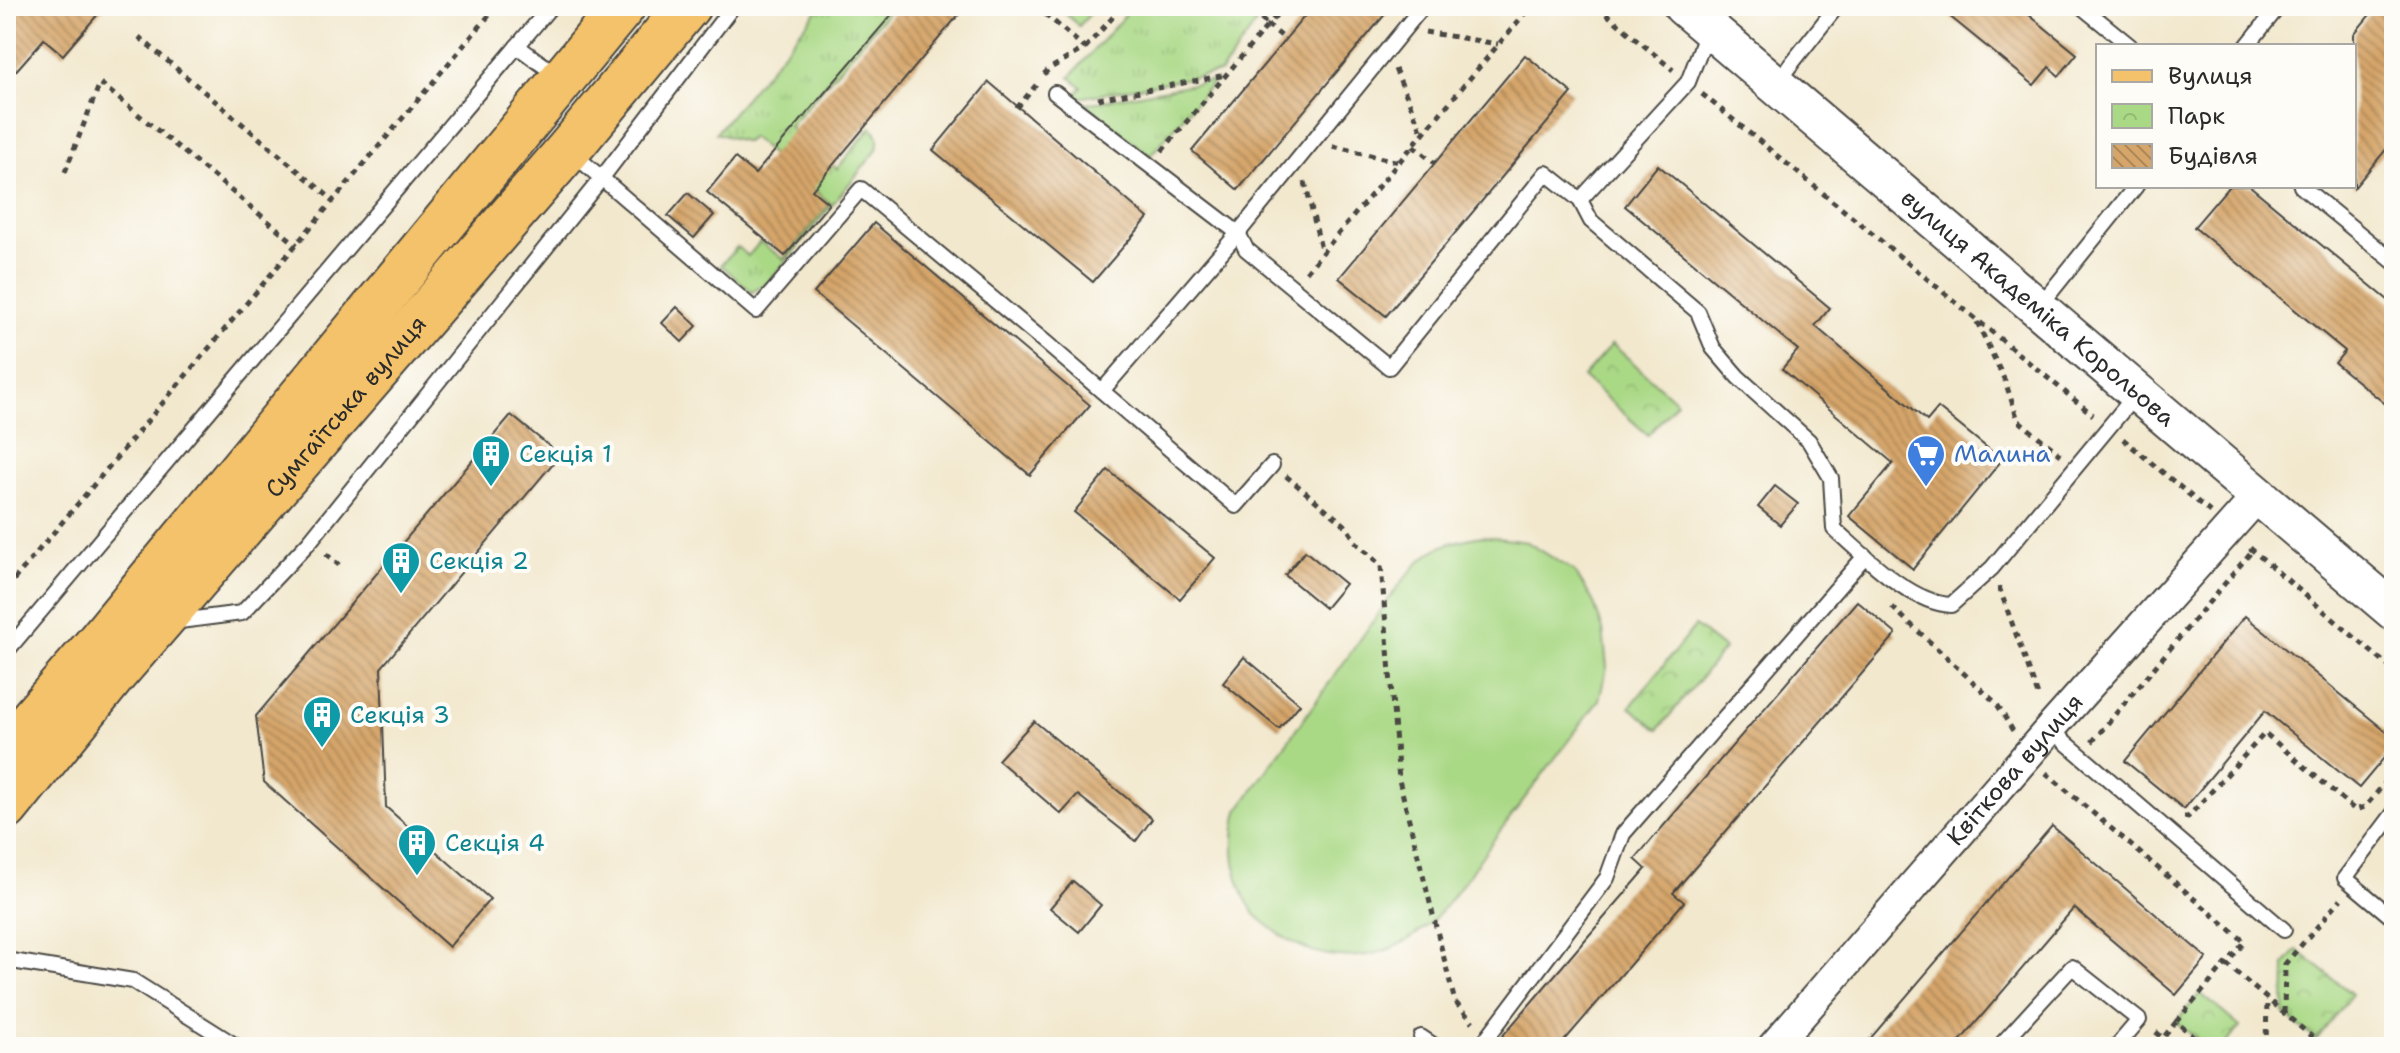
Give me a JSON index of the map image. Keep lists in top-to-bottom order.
{
  "streets": {
    "main road": ["Сумгаїтська вулиця"],
    "street": ["вулиця Академіка Корольова", "Квіткова вулиця"]
  },
  "crossings": [
    ["вулиця Академіка Корольова", "Квіткова вулиця"]
  ],
  "places": {
    "building": [
      "Секція 1",
      "Секція 2",
      "Секція 3",
      "Секція 4"
    ],
    "supermarket": ["Малина"]
  },
  "legend": ["Вулиця", "Парк", "Будівля"]
}
